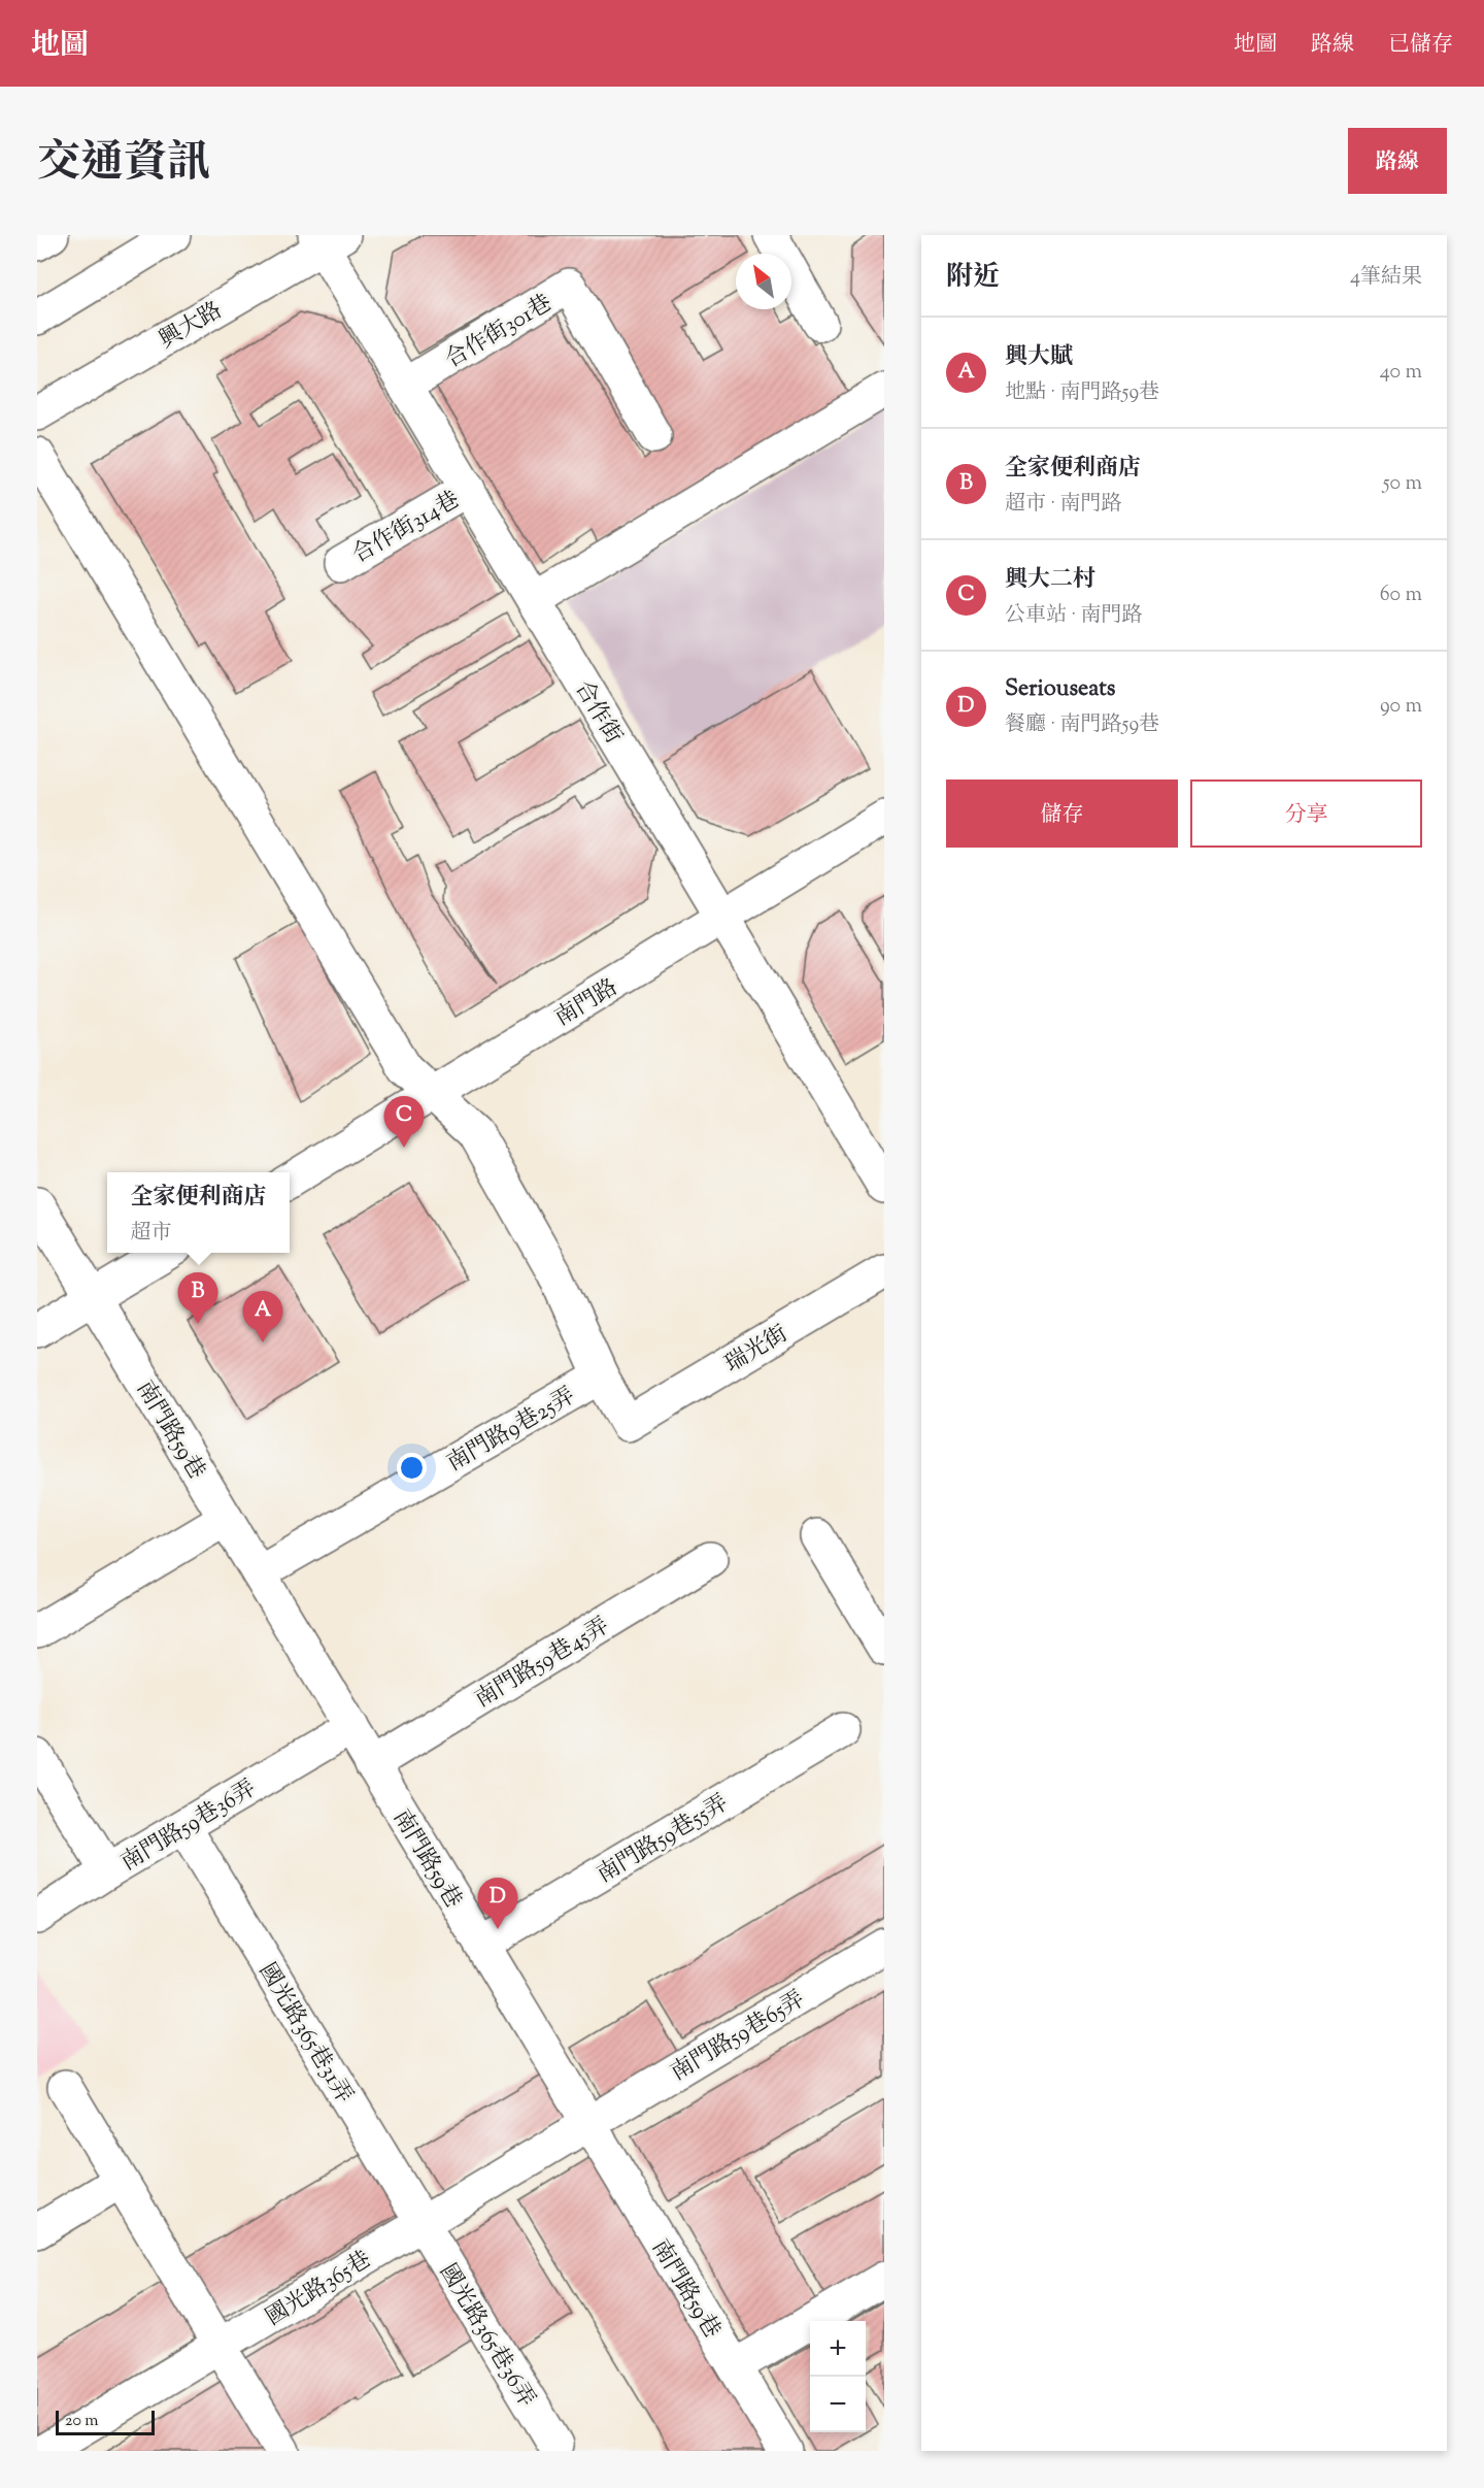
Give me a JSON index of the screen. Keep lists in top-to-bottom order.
{
  "streets": {
    "street": [
      "興大路",
      "合作街301巷",
      "合作街314巷",
      "合作街",
      "南門路",
      "瑞光街",
      "南門路9巷25弄",
      "南門路59巷",
      "南門路59巷45弄",
      "南門路59巷36弄",
      "南門路59巷55弄",
      "國光路365巷31弄",
      "南門路59巷65弄",
      "國光路365巷",
      "國光路365巷36弄"
    ]
  },
  "crossings": [
    ["興大路", "合作街"],
    ["合作街301巷", "合作街"],
    ["合作街314巷", "合作街"],
    ["合作街", "南門路"],
    ["瑞光街", "南門路9巷25弄"],
    ["南門路9巷25弄", "南門路59巷"],
    ["南門路59巷", "南門路59巷45弄"],
    ["南門路59巷", "南門路59巷36弄"],
    ["南門路59巷", "南門路59巷55弄"],
    ["南門路59巷", "南門路59巷65弄"],
    ["南門路59巷", "國光路365巷"],
    ["國光路365巷31弄", "國光路365巷"],
    ["國光路365巷31弄", "國光路365巷36弄"],
    ["南門路59巷65弄", "國光路365巷"],
    ["國光路365巷", "國光路365巷36弄"]
  ],
  "scale_bar": "20 m",
  "north": "top left",
  "page": {
    "header": "地圖",
    "nav": ["地圖", "路線", "已儲存"],
    "title": "交通資訊",
    "buttons": [
      "路線",
      ["儲存", "分享"]
    ],
    "heading": ["附近", "4筆結果"],
    "list": [
      {
        "mark": "A",
        "name": "興大賦",
        "note": "地點 · 南門路59巷",
        "value": "40 m"
      },
      {
        "mark": "B",
        "name": "全家便利商店",
        "note": "超市 · 南門路",
        "value": "50 m"
      },
      {
        "mark": "C",
        "name": "興大二村",
        "note": "公車站 · 南門路",
        "value": "60 m"
      },
      {
        "mark": "D",
        "name": "Seriouseats",
        "note": "餐廳 · 南門路59巷",
        "value": "90 m"
      }
    ],
    "pins": [
      "C",
      "B",
      "A",
      "D"
    ],
    "popup": ["全家便利商店", "超市"],
    "map_buttons": ["+", "−"],
    "scale": "20 m"
  }
}
